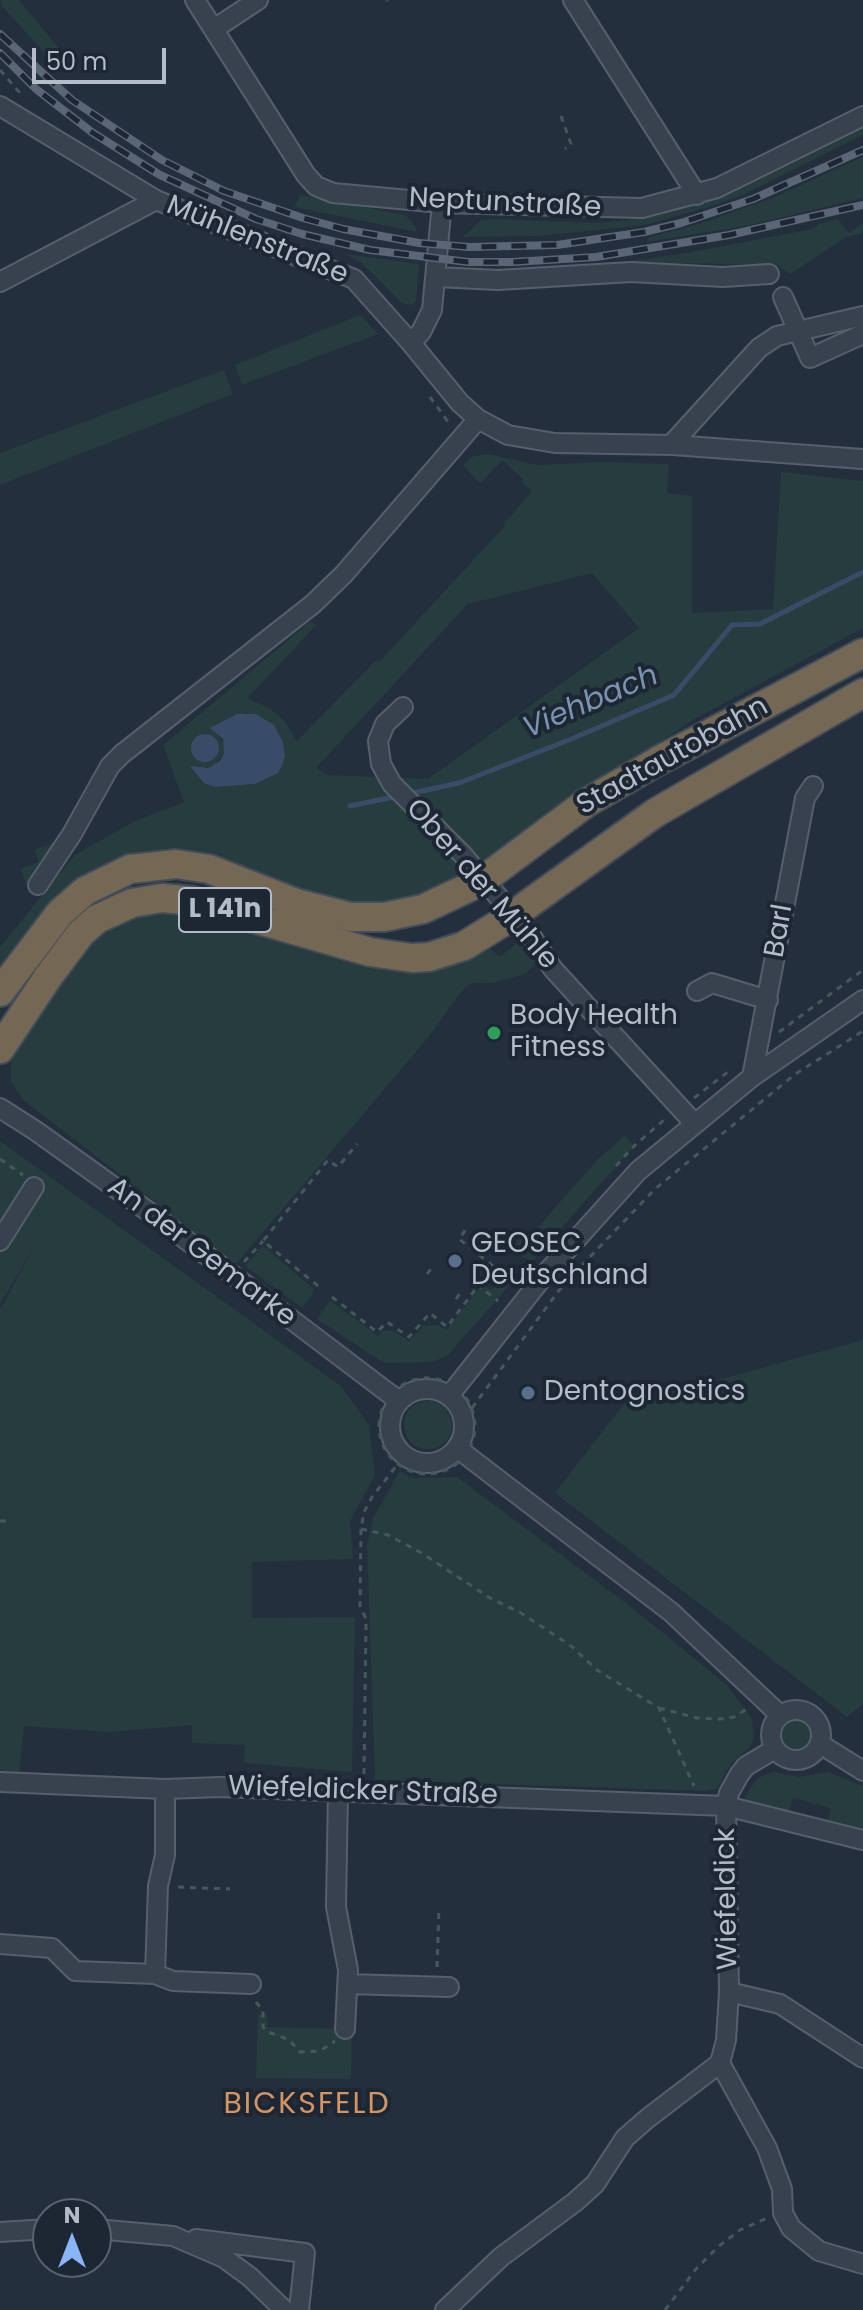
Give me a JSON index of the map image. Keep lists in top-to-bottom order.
{
  "streets": {
    "highway": ["Stadtautobahn", "L 141n"],
    "street": [
      "Neptunstraße",
      "Mühlenstraße",
      "Ober der Mühle",
      "Barl",
      "An der Gemarke",
      "Wiefeldicker Straße",
      "Wiefeldick"
    ]
  },
  "crossings": [
    ["Wiefeldicker Straße", "Wiefeldick"]
  ],
  "districts": ["BICKSFELD"],
  "water": ["Viehbach"],
  "places": ["Body Health Fitness", "GEOSEC Deutschland", "Dentognostics"],
  "scale_bar": "50 m",
  "north": "top"
}
